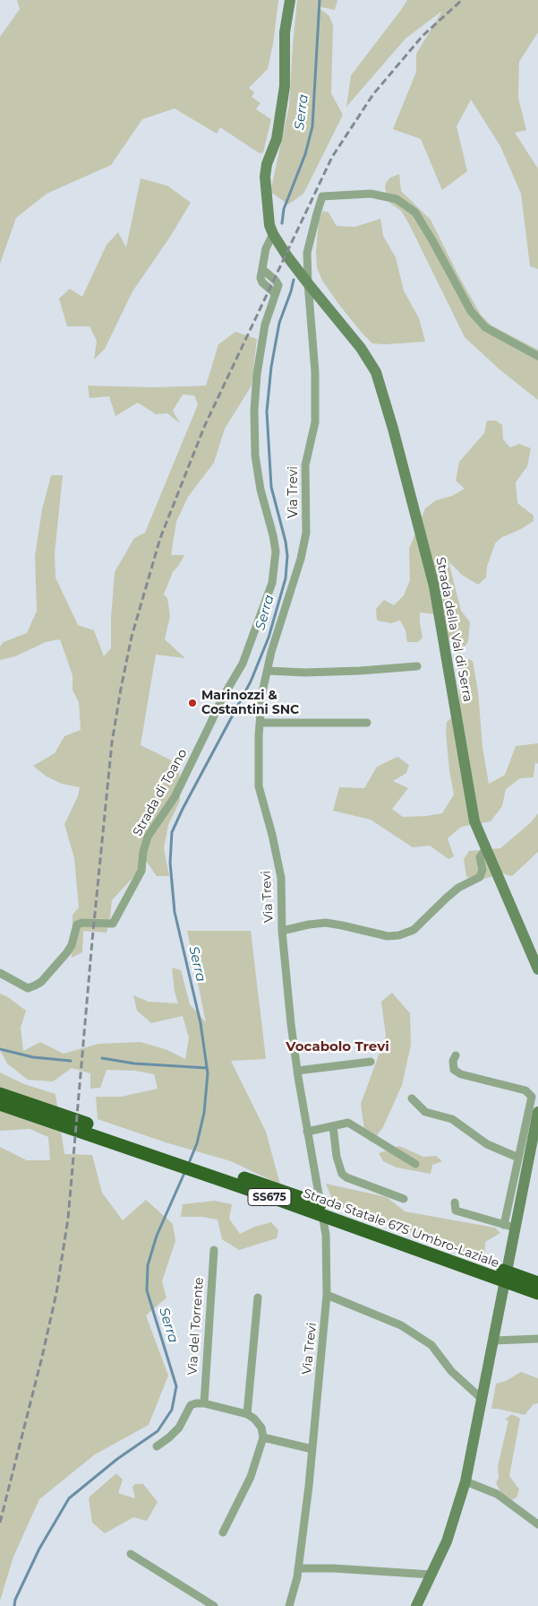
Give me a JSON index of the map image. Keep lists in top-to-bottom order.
{
  "streets": {
    "highway": ["SS675", "Strada Statale 675 Umbro-Laziale"],
    "street": [
      "Via Trevi",
      "Strada della Val di Serra",
      "Strada di Toano",
      "Via del Torrente"
    ]
  },
  "crossings": [
    ["Via Trevi", "Strada della Val di Serra"],
    ["Strada della Val di Serra", "Strada di Toano"]
  ],
  "districts": ["Vocabolo Trevi"],
  "water": ["Serra"],
  "places": ["Marinozzi & Costantini SNC"]
}
